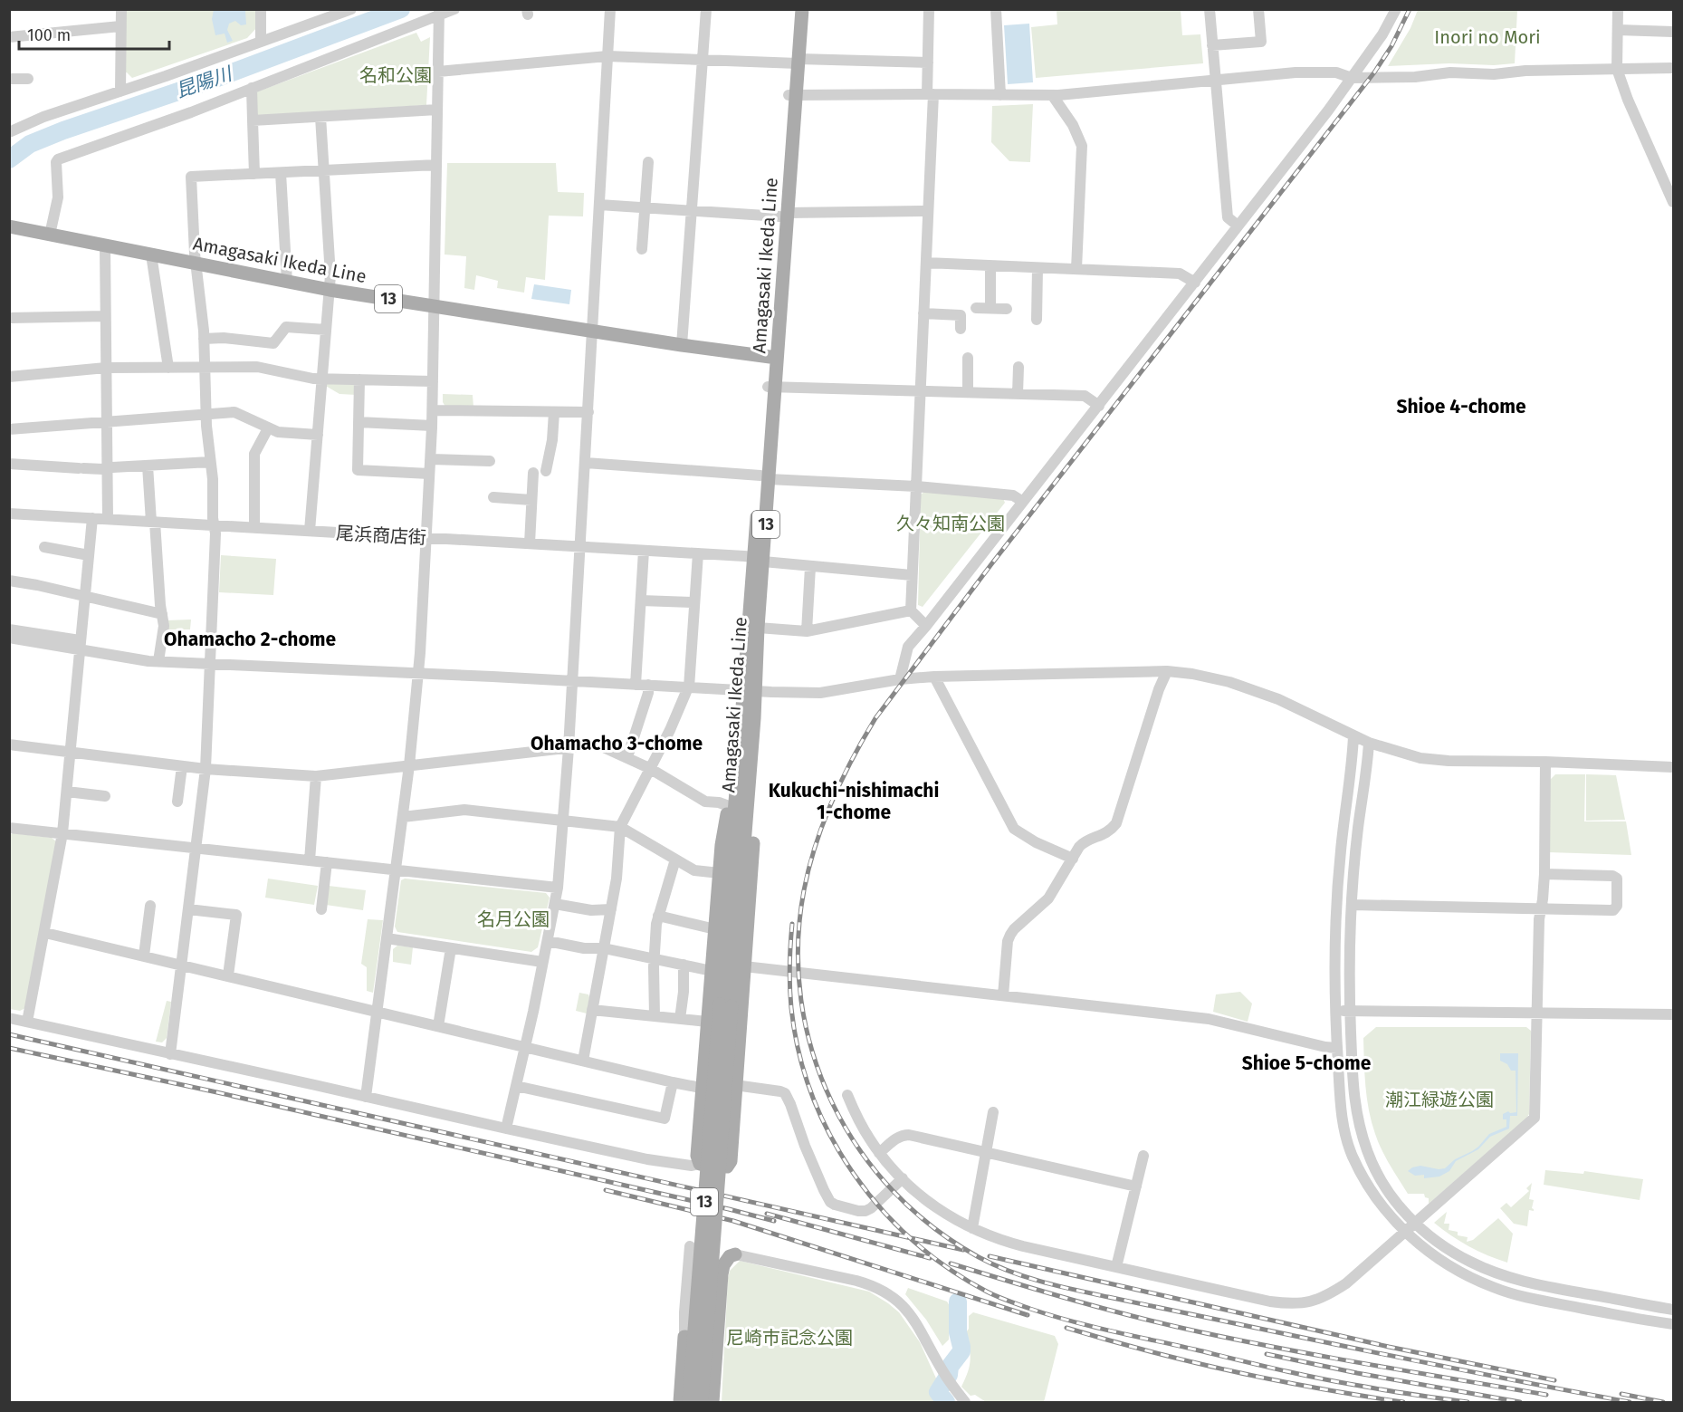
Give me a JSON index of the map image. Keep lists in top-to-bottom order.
{
  "streets": {
    "main road": ["Amagasaki Ikeda Line", "13"],
    "street": ["尾浜商店街"]
  },
  "crossings": [
    ["Amagasaki Ikeda Line", "尾浜商店街"]
  ],
  "districts": [
    "Shioe 4-chome",
    "Ohamacho 2-chome",
    "Ohamacho 3-chome",
    "Kukuchi-nishimachi 1-chome",
    "Shioe 5-chome"
  ],
  "water": ["昆陽川"],
  "parks": [
    "Inori no Mori",
    "名和公園",
    "久々知南公園",
    "名月公園",
    "潮江緑遊公園",
    "尼崎市記念公園"
  ],
  "scale_bar": "100 m"
}
